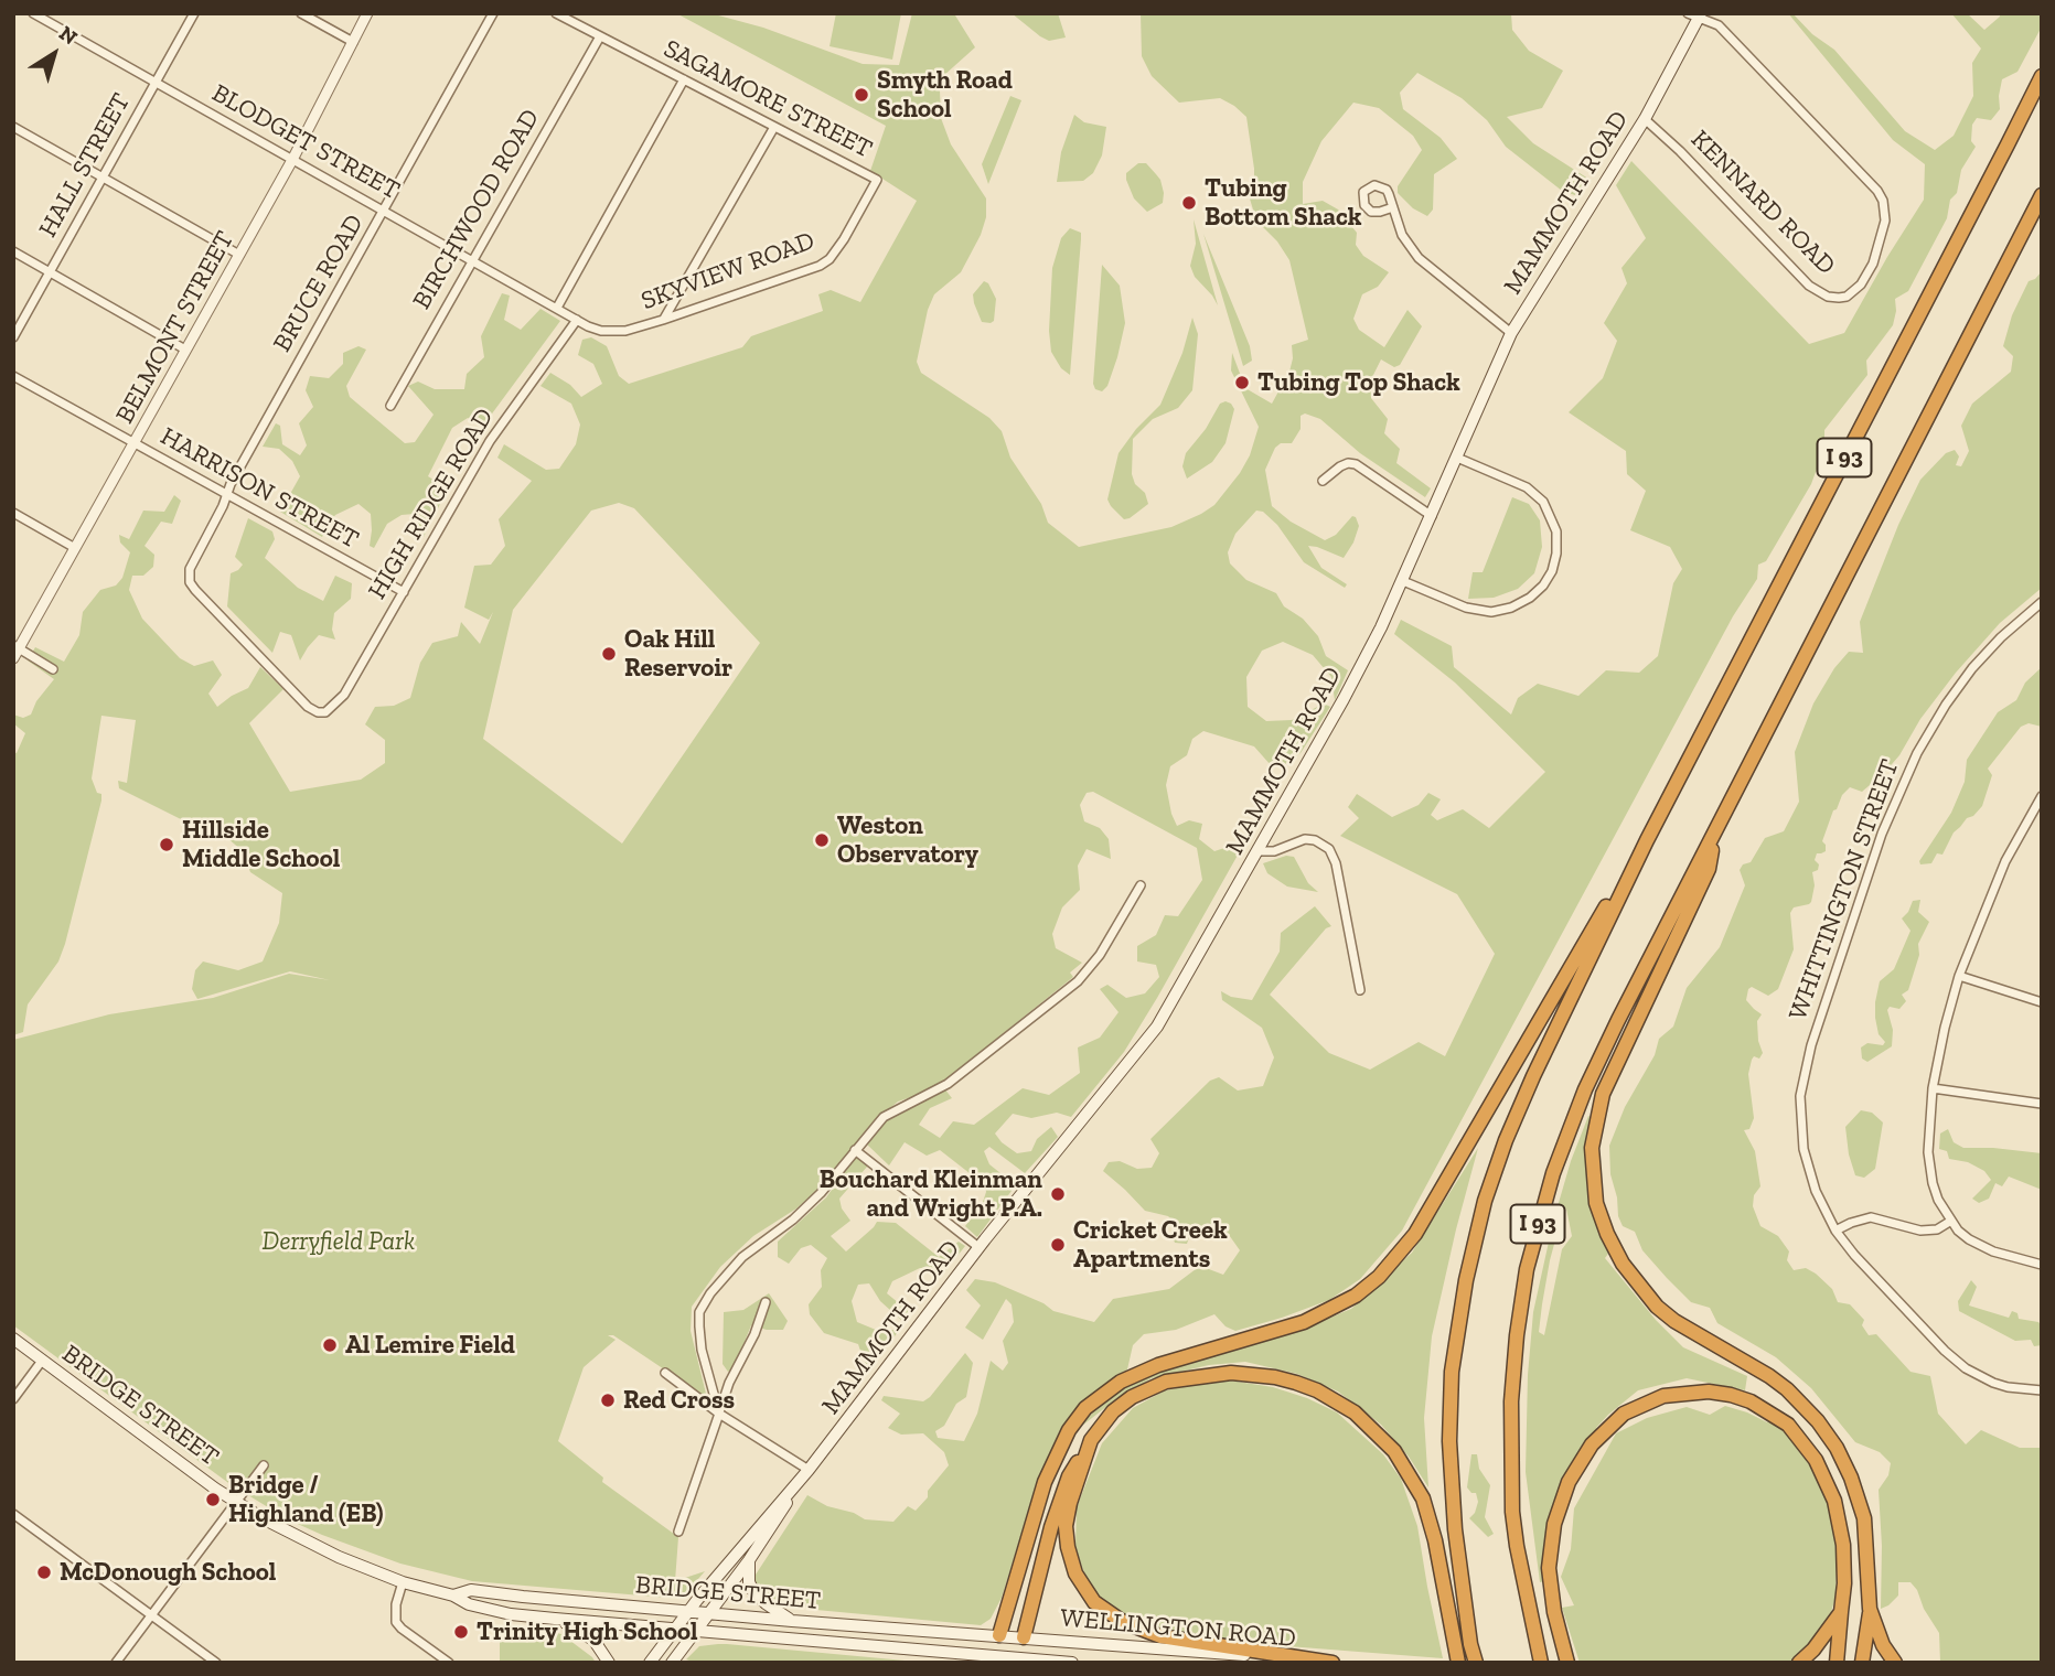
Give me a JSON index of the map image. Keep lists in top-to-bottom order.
{
  "streets": {
    "highway": ["I 93"],
    "main road": ["MAMMOTH ROAD", "BRIDGE STREET", "WELLINGTON ROAD"],
    "street": [
      "SAGAMORE STREET",
      "BLODGET STREET",
      "HALL STREET",
      "KENNARD ROAD",
      "BIRCHWOOD ROAD",
      "SKYVIEW ROAD",
      "BRUCE ROAD",
      "BELMONT STREET",
      "HARRISON STREET",
      "HIGH RIDGE ROAD",
      "WHITTINGTON STREET"
    ]
  },
  "crossings": [
    ["SAGAMORE STREET", "BIRCHWOOD ROAD"],
    ["SAGAMORE STREET", "SKYVIEW ROAD"],
    ["BLODGET STREET", "HALL STREET"],
    ["BLODGET STREET", "BIRCHWOOD ROAD"],
    ["BLODGET STREET", "SKYVIEW ROAD"],
    ["BLODGET STREET", "BRUCE ROAD"],
    ["BLODGET STREET", "BELMONT STREET"],
    ["MAMMOTH ROAD", "KENNARD ROAD"],
    ["MAMMOTH ROAD", "BRIDGE STREET"],
    ["SKYVIEW ROAD", "HIGH RIDGE ROAD"],
    ["BRUCE ROAD", "HARRISON STREET"],
    ["BRUCE ROAD", "HIGH RIDGE ROAD"],
    ["BELMONT STREET", "HARRISON STREET"],
    ["HARRISON STREET", "HIGH RIDGE ROAD"],
    ["BRIDGE STREET", "WELLINGTON ROAD"]
  ],
  "parks": ["Derryfield Park"],
  "places": [
    "Smyth Road School",
    "Tubing Bottom Shack",
    "Tubing Top Shack",
    "Oak Hill Reservoir",
    "Weston Observatory",
    "Hillside Middle School",
    "Bouchard Kleinman and Wright P.A.",
    "Cricket Creek Apartments",
    "Al Lemire Field",
    "Red Cross",
    "Bridge / Highland (EB)",
    "McDonough School",
    "Trinity High School"
  ],
  "north": "top right"
}
